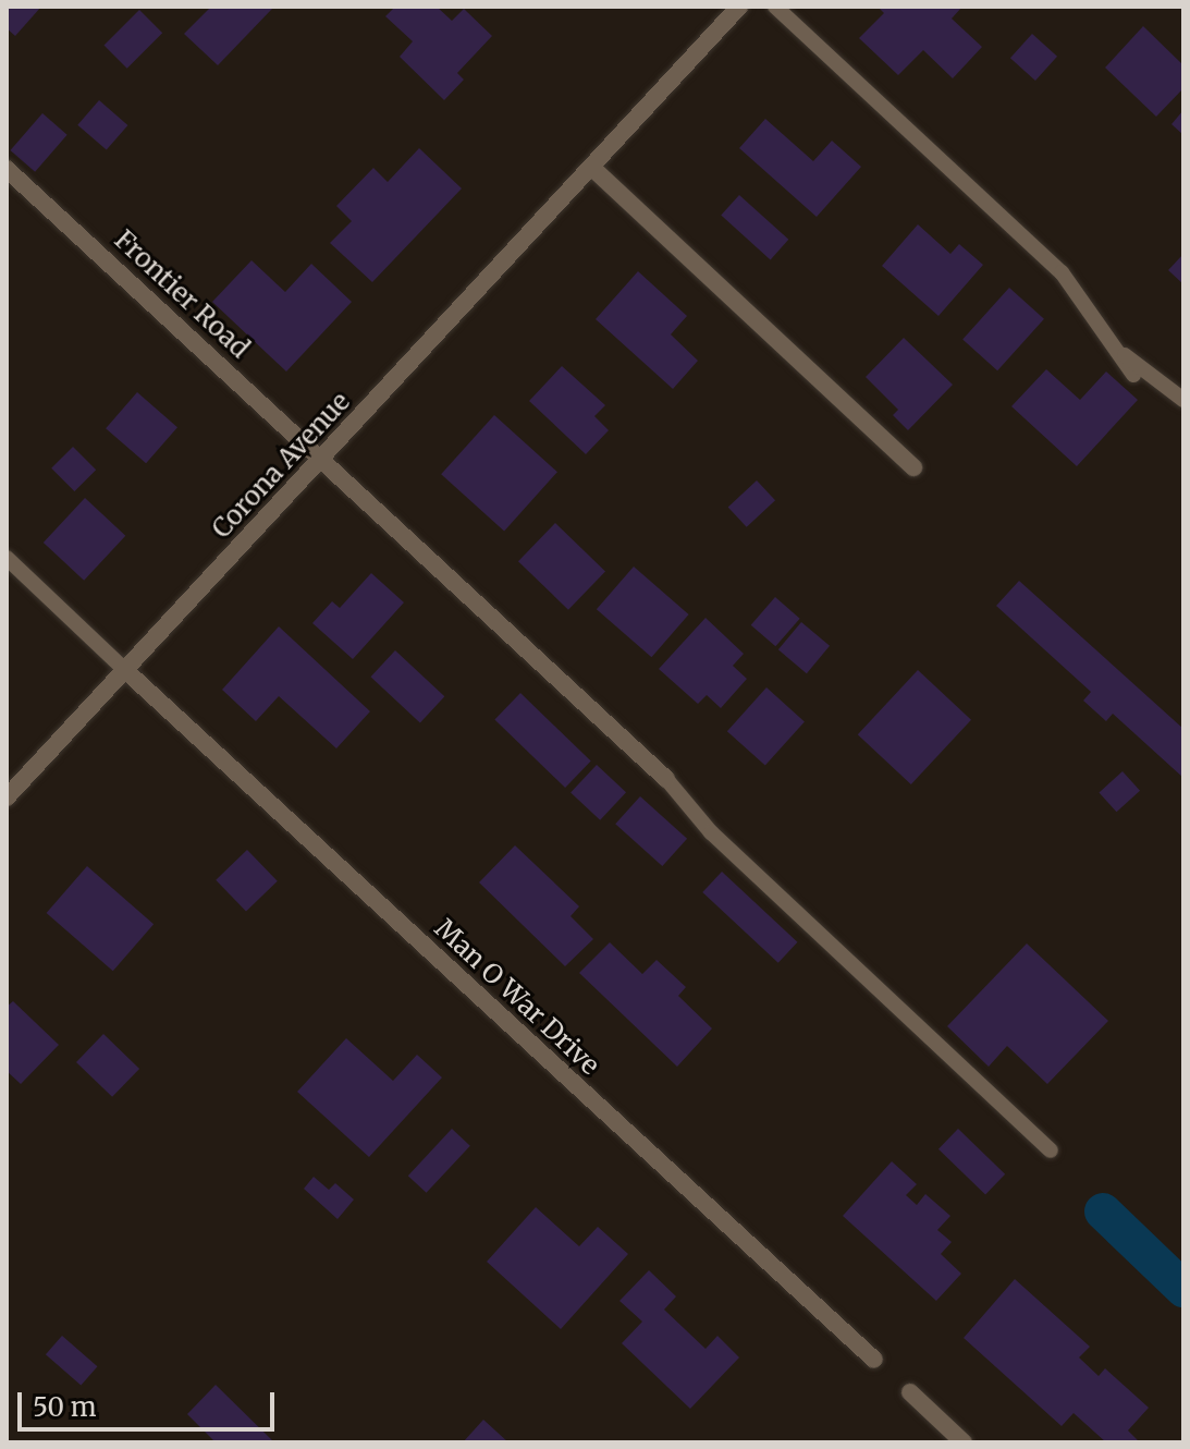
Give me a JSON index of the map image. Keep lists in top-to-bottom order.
{
  "streets": {
    "street": ["Frontier Road", "Corona Avenue", "Man O War Drive"]
  },
  "crossings": [
    ["Frontier Road", "Corona Avenue"],
    ["Corona Avenue", "Man O War Drive"]
  ],
  "scale_bar": "50 m"
}
